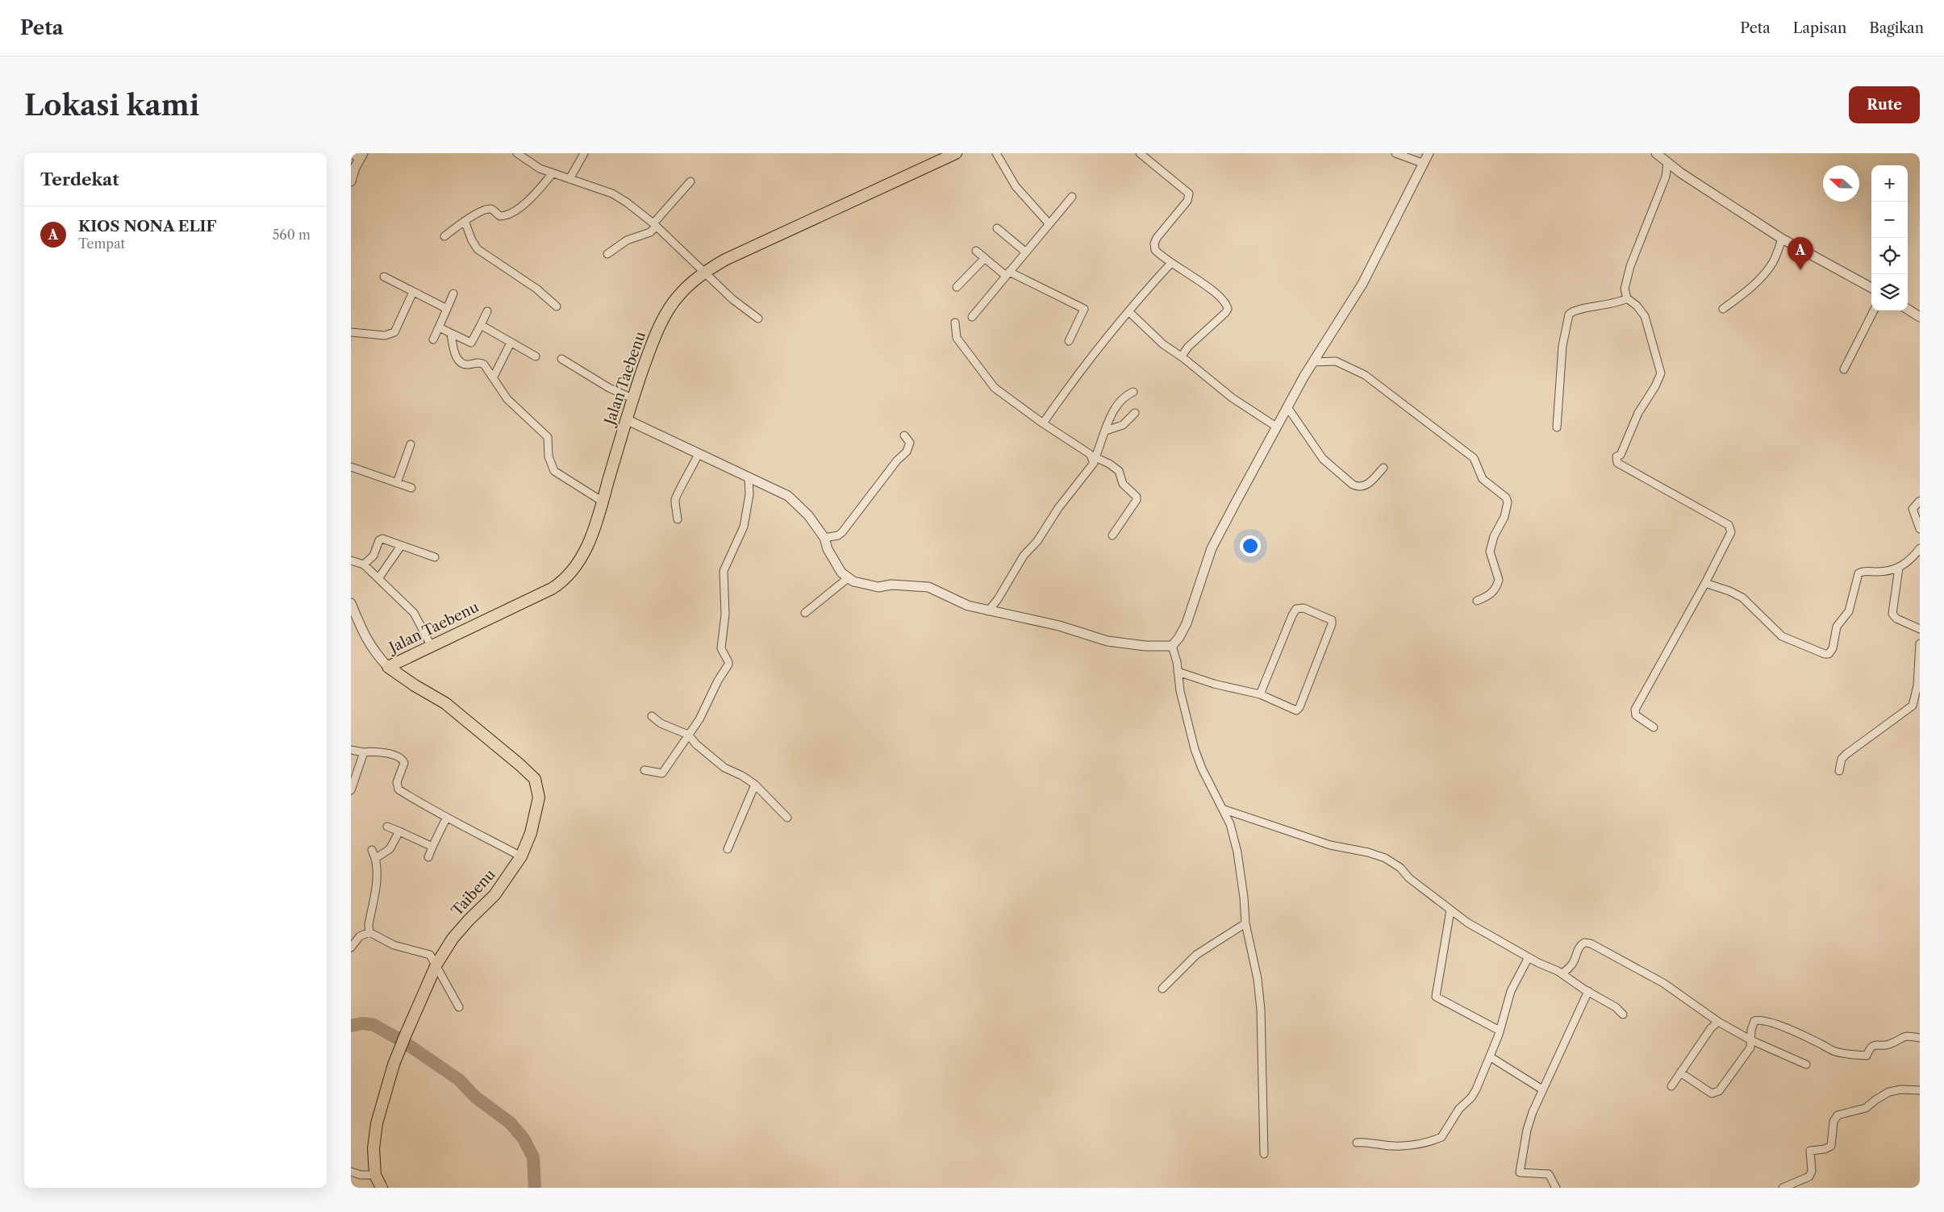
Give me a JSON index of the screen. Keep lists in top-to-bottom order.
{
  "streets": {
    "main road": ["Jalan Taebenu", "Taibenu"]
  },
  "crossings": [
    ["Jalan Taebenu", "Taibenu"]
  ],
  "north": "left",
  "page": {
    "header": "Peta",
    "nav": ["Peta", "Lapisan", "Bagikan"],
    "buttons": "Rute",
    "title": "Lokasi kami",
    "heading": "Terdekat",
    "map_buttons": ["+", "−"],
    "list": [
      {
        "mark": "A",
        "name": "KIOS NONA ELIF",
        "note": "Tempat",
        "value": "560 m"
      }
    ],
    "pins": "A"
  }
}
